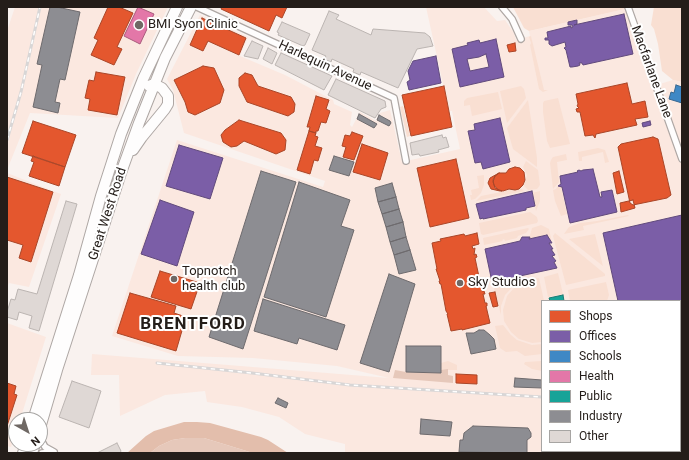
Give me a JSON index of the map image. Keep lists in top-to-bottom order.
{
  "streets": {
    "highway": ["Great West Road"],
    "street": ["Harlequin Avenue", "Macfarlane Lane"]
  },
  "districts": ["BRENTFORD"],
  "places": ["BMI Syon Clinic", "Topnotch health club", "Sky Studios"],
  "legend": [
    "Shops",
    "Offices",
    "Schools",
    "Health",
    "Public",
    "Industry",
    "Other"
  ],
  "north": "bottom right"
}
